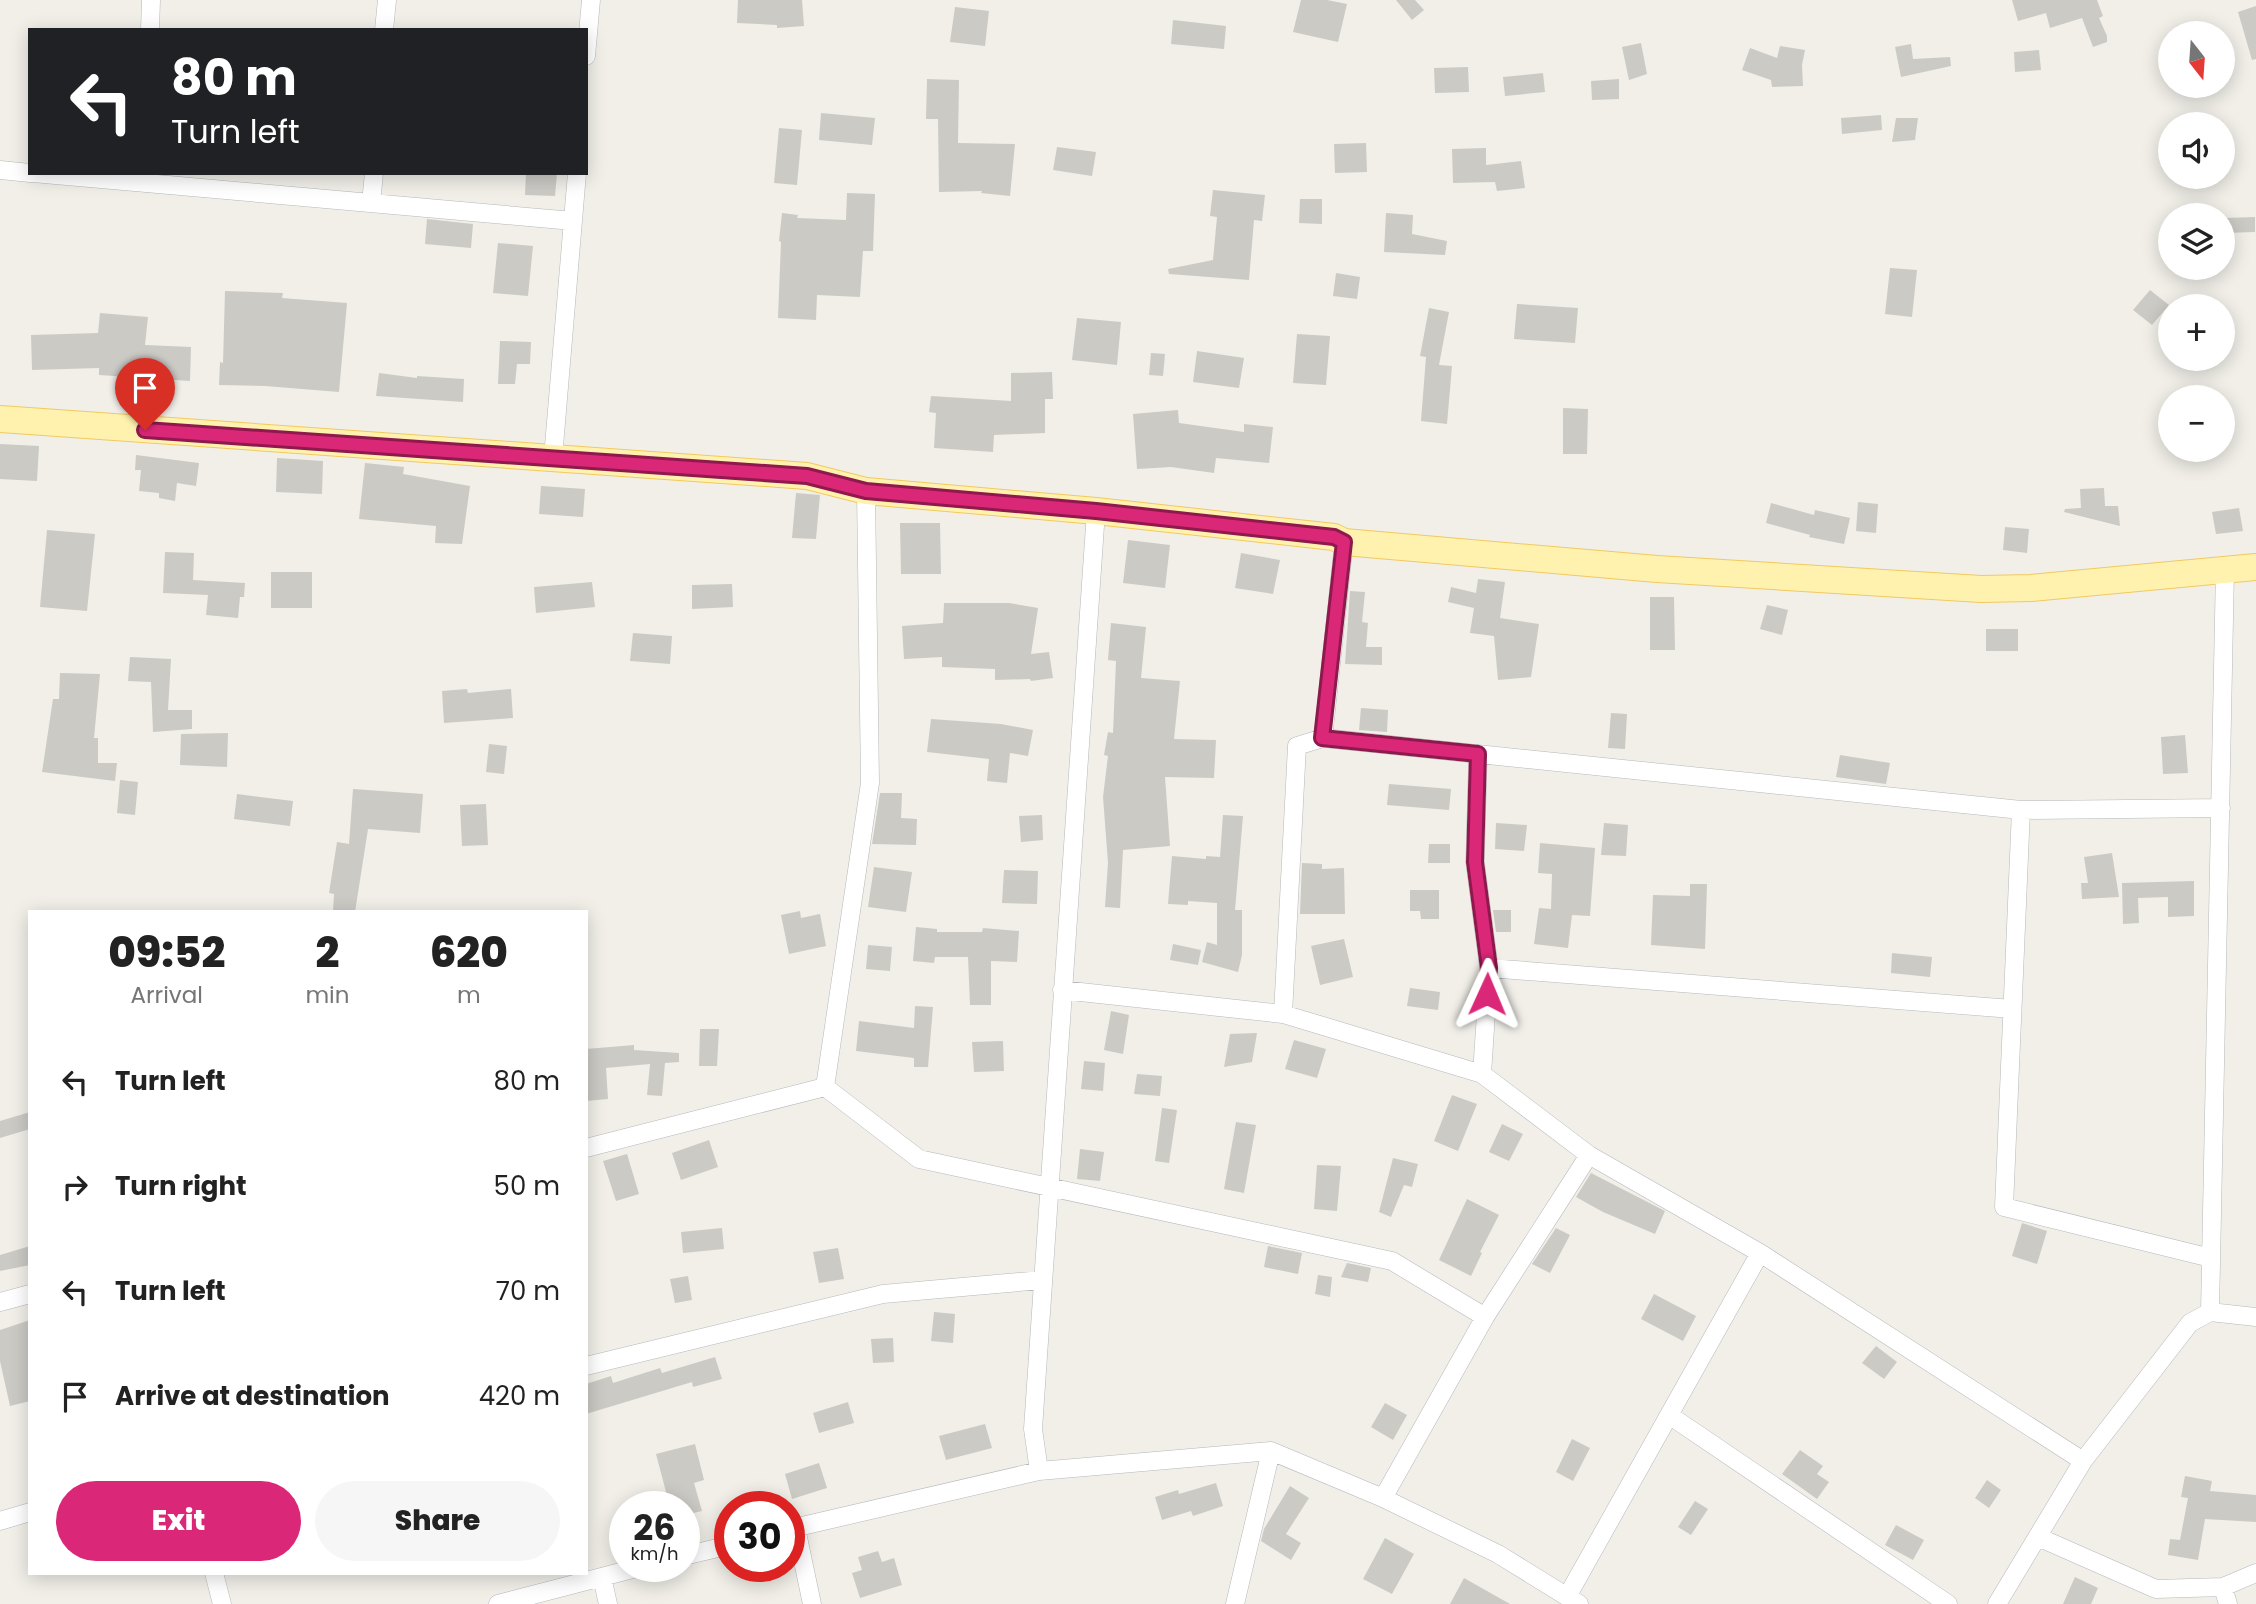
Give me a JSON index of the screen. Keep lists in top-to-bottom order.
{
  "north": "bottom",
  "page": {
    "map_buttons": ["+", "−"],
    "turn": ["80 m", "Turn left"],
    "eta": [
      "09:52",
      "Arrival",
      "2",
      "min",
      "620",
      "m"
    ],
    "list": [
      {
        "name": "Turn left",
        "value": "80 m"
      },
      {
        "name": "Turn right",
        "value": "50 m"
      },
      {
        "name": "Turn left",
        "value": "70 m"
      },
      {
        "name": "Arrive at destination",
        "value": "420 m"
      }
    ],
    "buttons": ["Exit", "Share"],
    "speed": "26 km/h",
    "limit": "30"
  }
}
